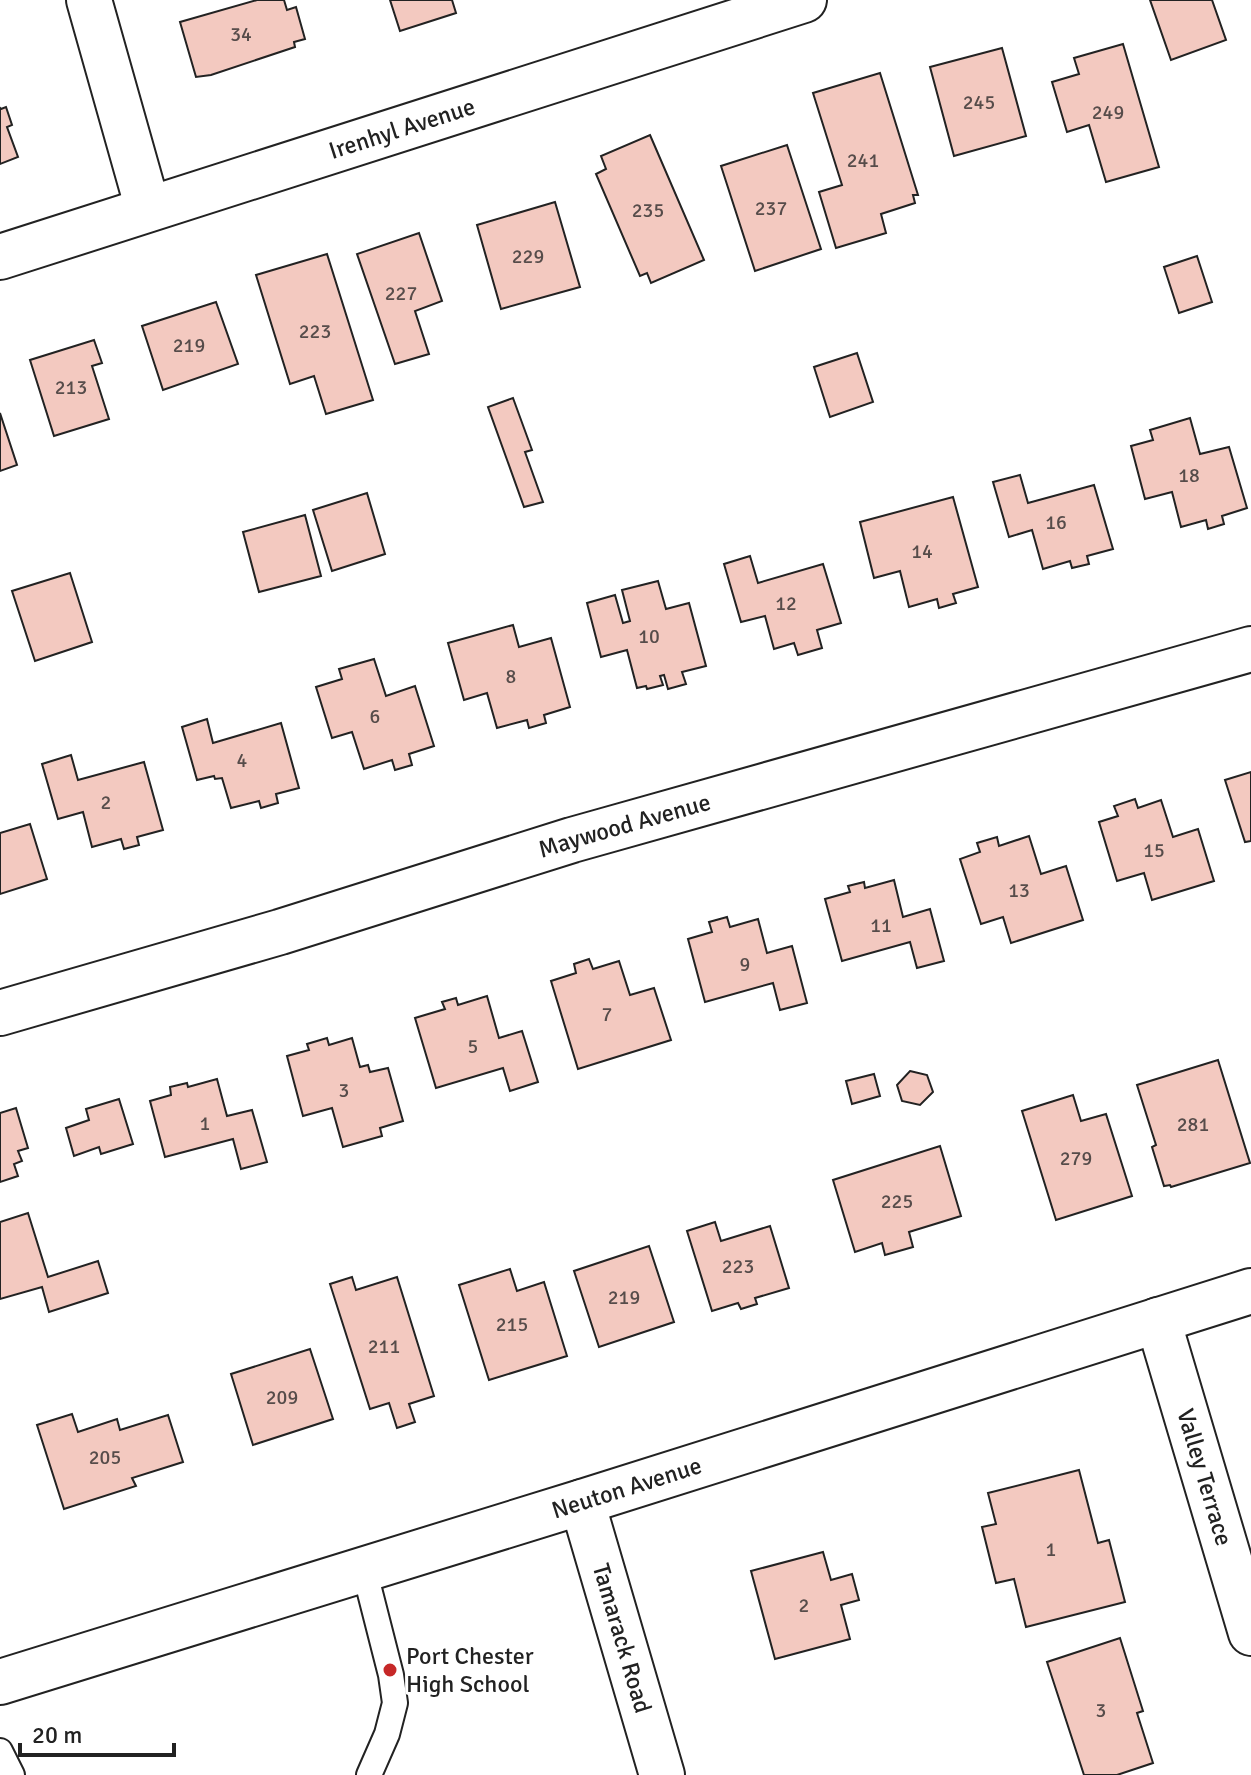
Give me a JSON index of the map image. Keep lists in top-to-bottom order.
{
  "streets": {
    "street": [
      "Irenhyl Avenue",
      "Maywood Avenue",
      "Valley Terrace",
      "Neuton Avenue",
      "Tamarack Road"
    ]
  },
  "crossings": [
    ["Valley Terrace", "Neuton Avenue"],
    ["Neuton Avenue", "Tamarack Road"]
  ],
  "places": ["Port Chester High School"],
  "house_numbers": [
    "34",
    "245",
    "249",
    "241",
    "237",
    "235",
    "229",
    "227",
    "223",
    "219",
    "213",
    "18",
    "16",
    "14",
    "12",
    "10",
    "8",
    "6",
    "4",
    "2",
    "15",
    "13",
    "11",
    "9",
    "7",
    "5",
    "3",
    "1",
    "281",
    "279",
    "225",
    "223",
    "219",
    "215",
    "211",
    "209",
    "205",
    "1",
    "2",
    "3"
  ],
  "scale_bar": "20 m"
}
